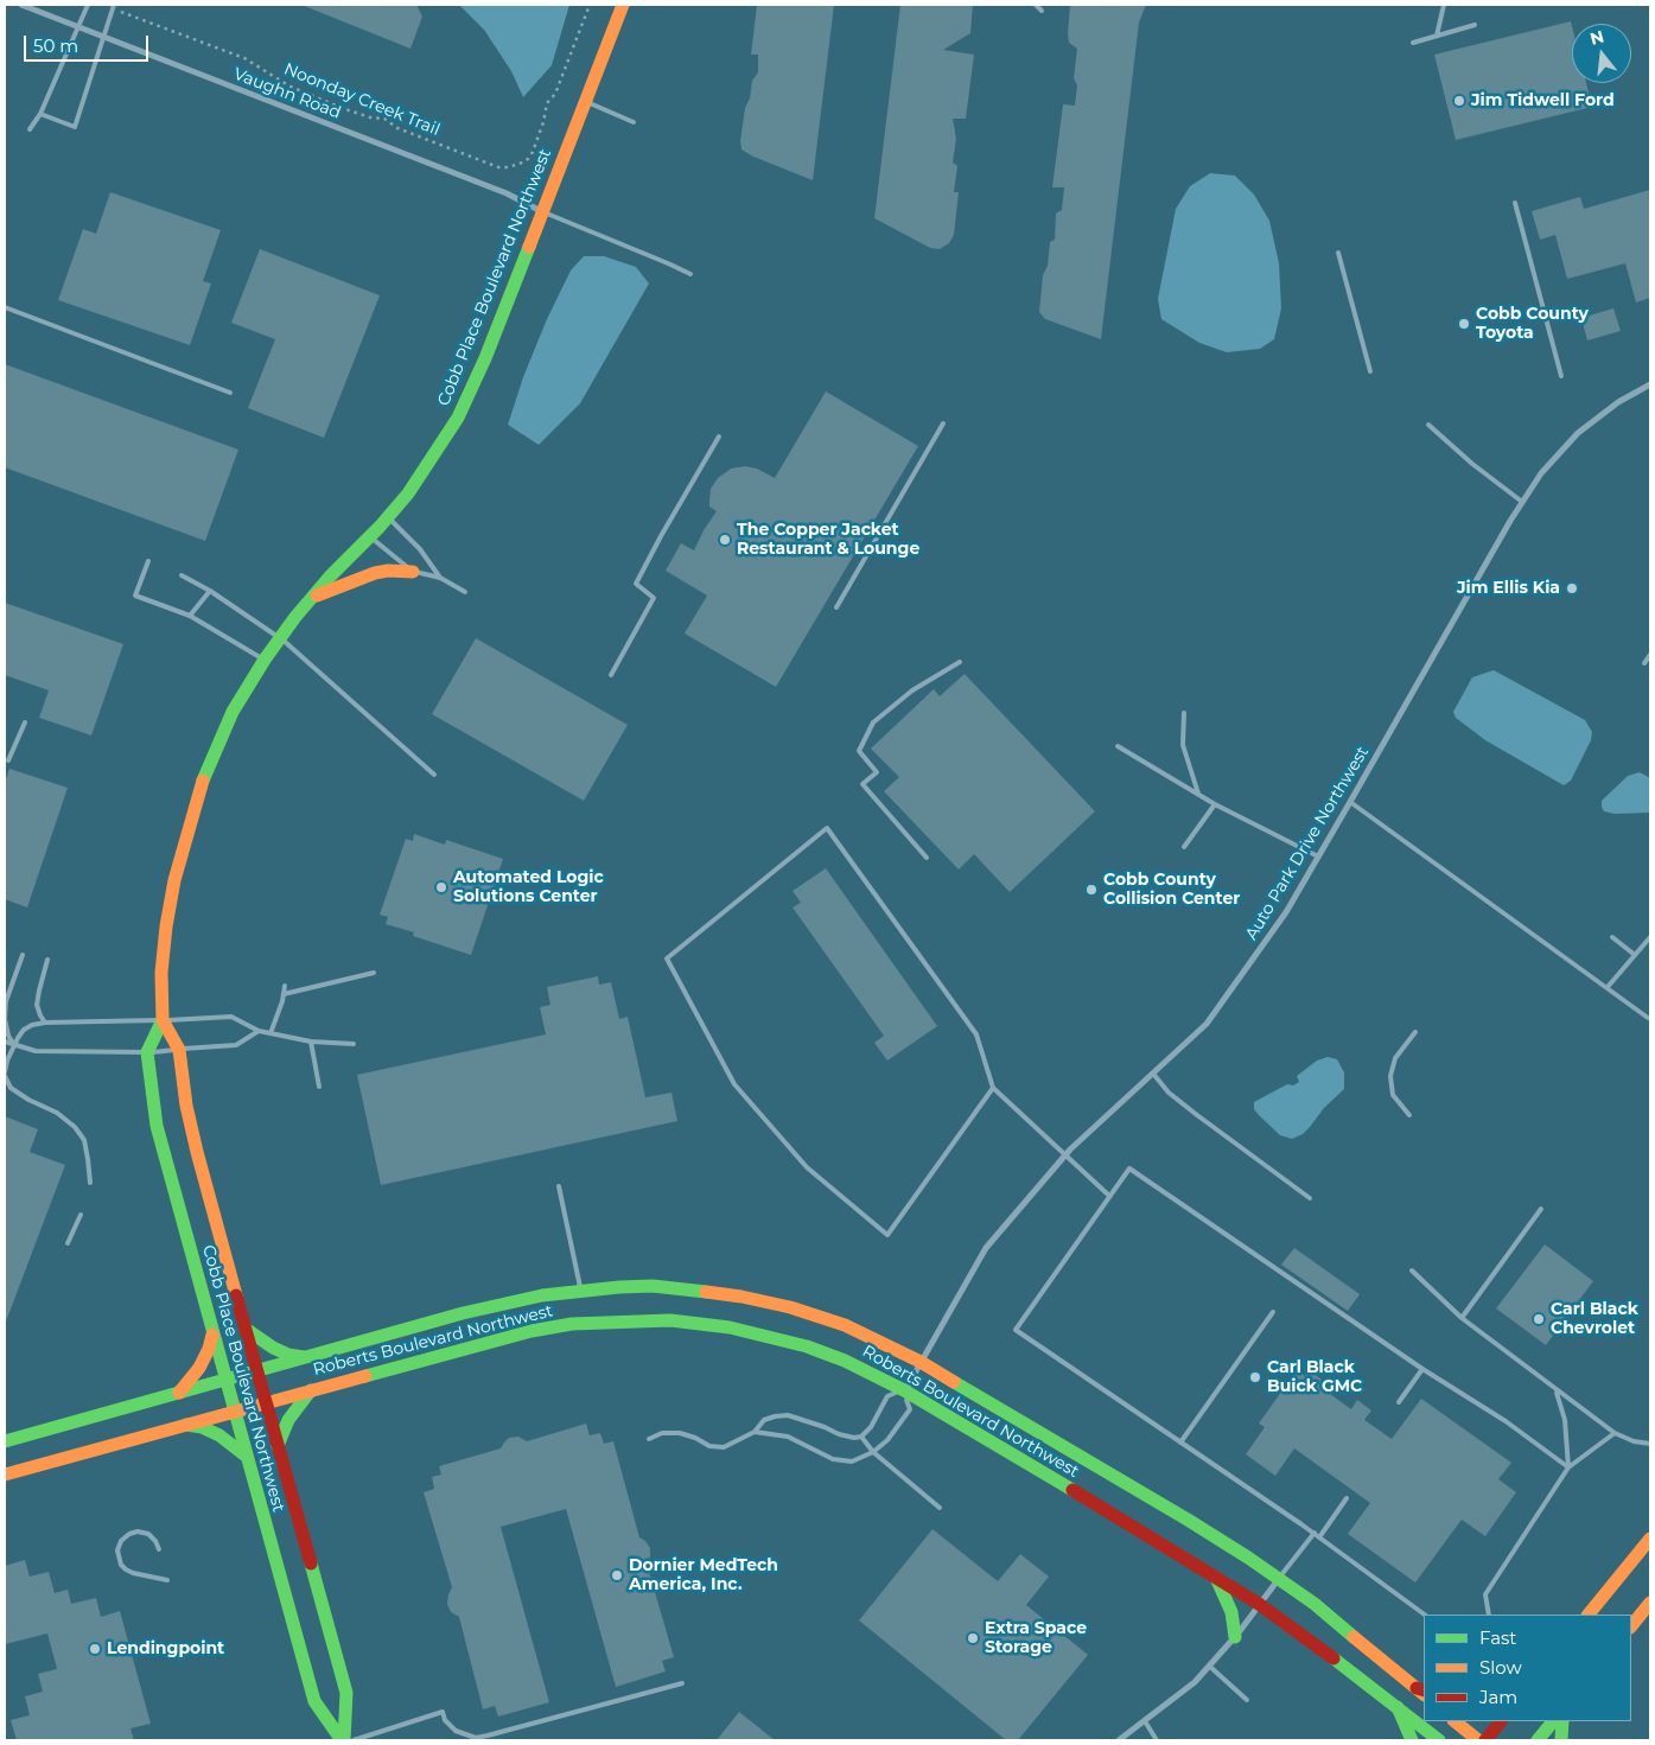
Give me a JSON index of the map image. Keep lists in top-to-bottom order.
{
  "streets": {
    "main road": ["Cobb Place Boulevard Northwest", "Roberts Boulevard Northwest"],
    "street": ["Vaughn Road", "Auto Park Drive Northwest"],
    "path": ["Noonday Creek Trail"]
  },
  "crossings": [
    ["Vaughn Road", "Cobb Place Boulevard Northwest"],
    ["Cobb Place Boulevard Northwest", "Roberts Boulevard Northwest"],
    ["Auto Park Drive Northwest", "Roberts Boulevard Northwest"]
  ],
  "places": [
    "Jim Tidwell Ford",
    "Cobb County Toyota",
    "The Copper Jacket Restaurant & Lounge",
    "Jim Ellis Kia",
    "Automated Logic Solutions Center",
    "Cobb County Collision Center",
    "Carl Black Chevrolet",
    "Carl Black Buick GMC",
    "Dornier MedTech America, Inc.",
    "Extra Space Storage",
    "Lendingpoint"
  ],
  "legend": ["Fast", "Slow", "Jam"],
  "scale_bar": "50 m",
  "north": "top"
}
